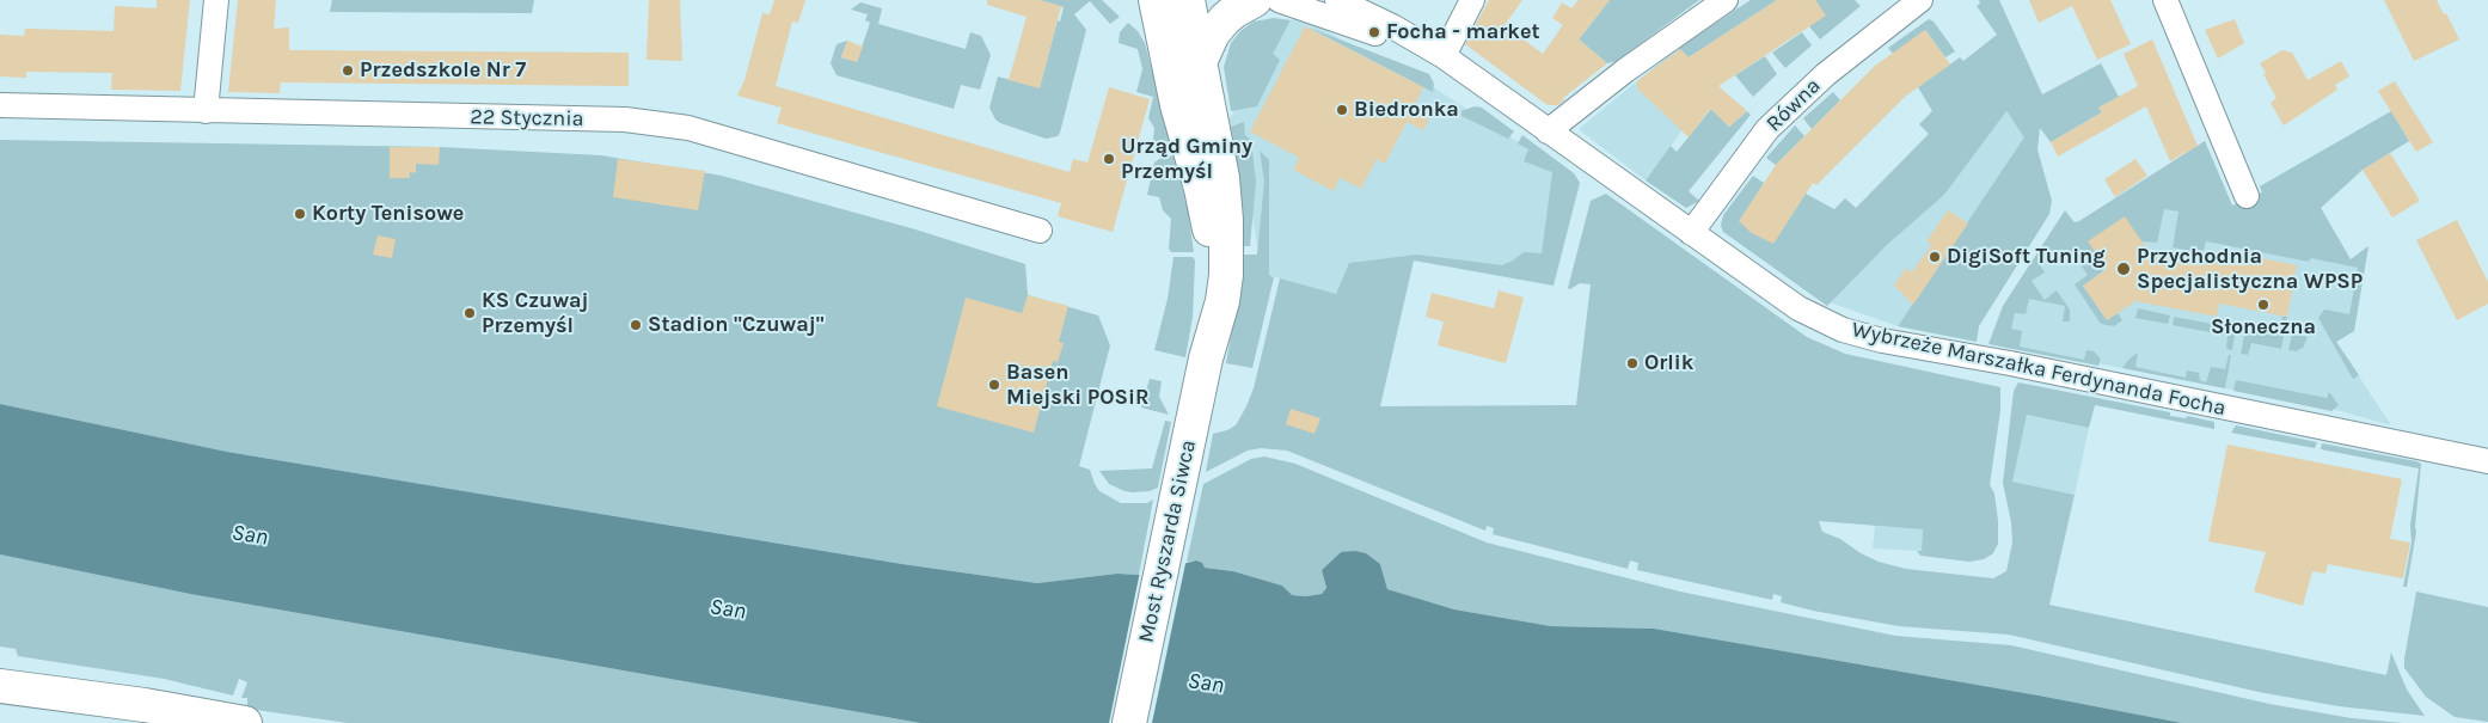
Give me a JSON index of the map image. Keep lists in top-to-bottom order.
{
  "streets": {
    "main road": ["Most Ryszarda Siwca"],
    "street": ["Równa", "22 Stycznia", "Wybrzeże Marszałka Ferdynanda Focha"]
  },
  "crossings": [
    ["Równa", "Wybrzeże Marszałka Ferdynanda Focha"]
  ],
  "water": ["San"],
  "places": [
    "Focha - market",
    "Przedszkole Nr 7",
    "Biedronka",
    "Urząd Gminy Przemyśl",
    "Korty Tenisowe",
    "DigiSoft Tuning",
    "Przychodnia Specjalistyczna WPSP",
    "Słoneczna",
    "KS Czuwaj Przemyśl",
    "Stadion \"Czuwaj\"",
    "Orlik",
    "Basen Miejski POSiR"
  ]
}
